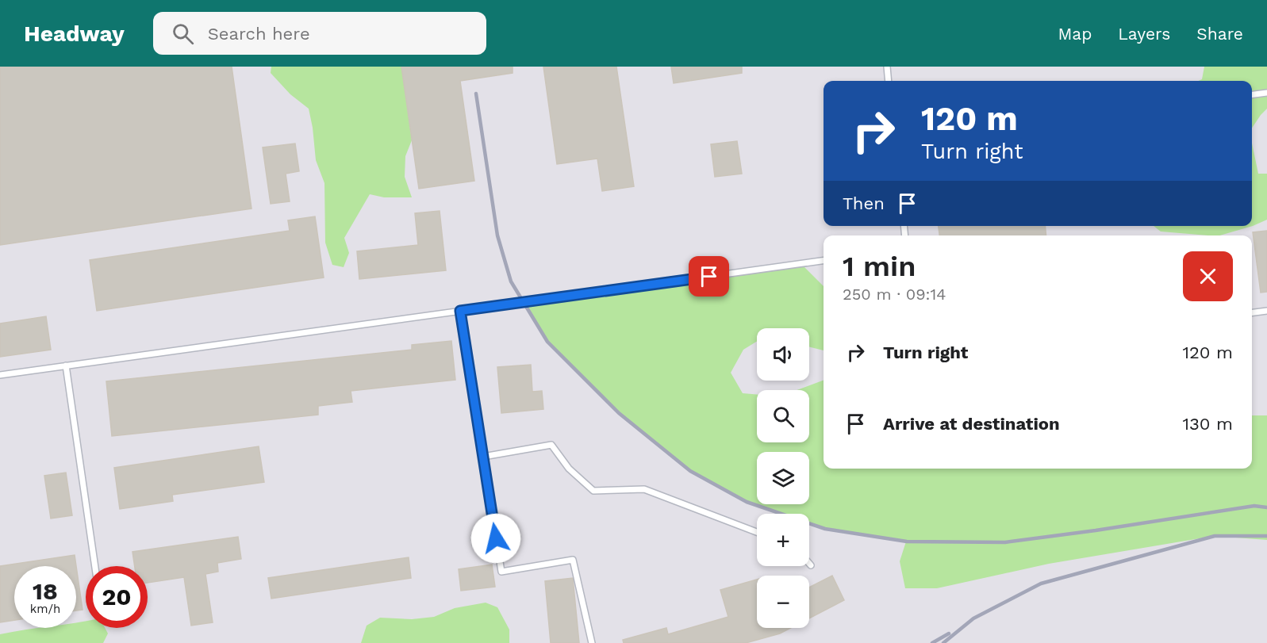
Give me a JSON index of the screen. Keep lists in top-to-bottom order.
{
  "page": {
    "header": "Headway",
    "search": "Search here",
    "nav": ["Map", "Layers", "Share"],
    "turn": ["120 m", "Turn right"],
    "then": "Then",
    "heading": ["1 min", "250 m · 09:14"],
    "list": [
      {
        "name": "Turn right",
        "value": "120 m"
      },
      {
        "name": "Arrive at destination",
        "value": "130 m"
      }
    ],
    "map_buttons": ["+", "−"],
    "speed": "18 km/h",
    "limit": "20"
  }
}
